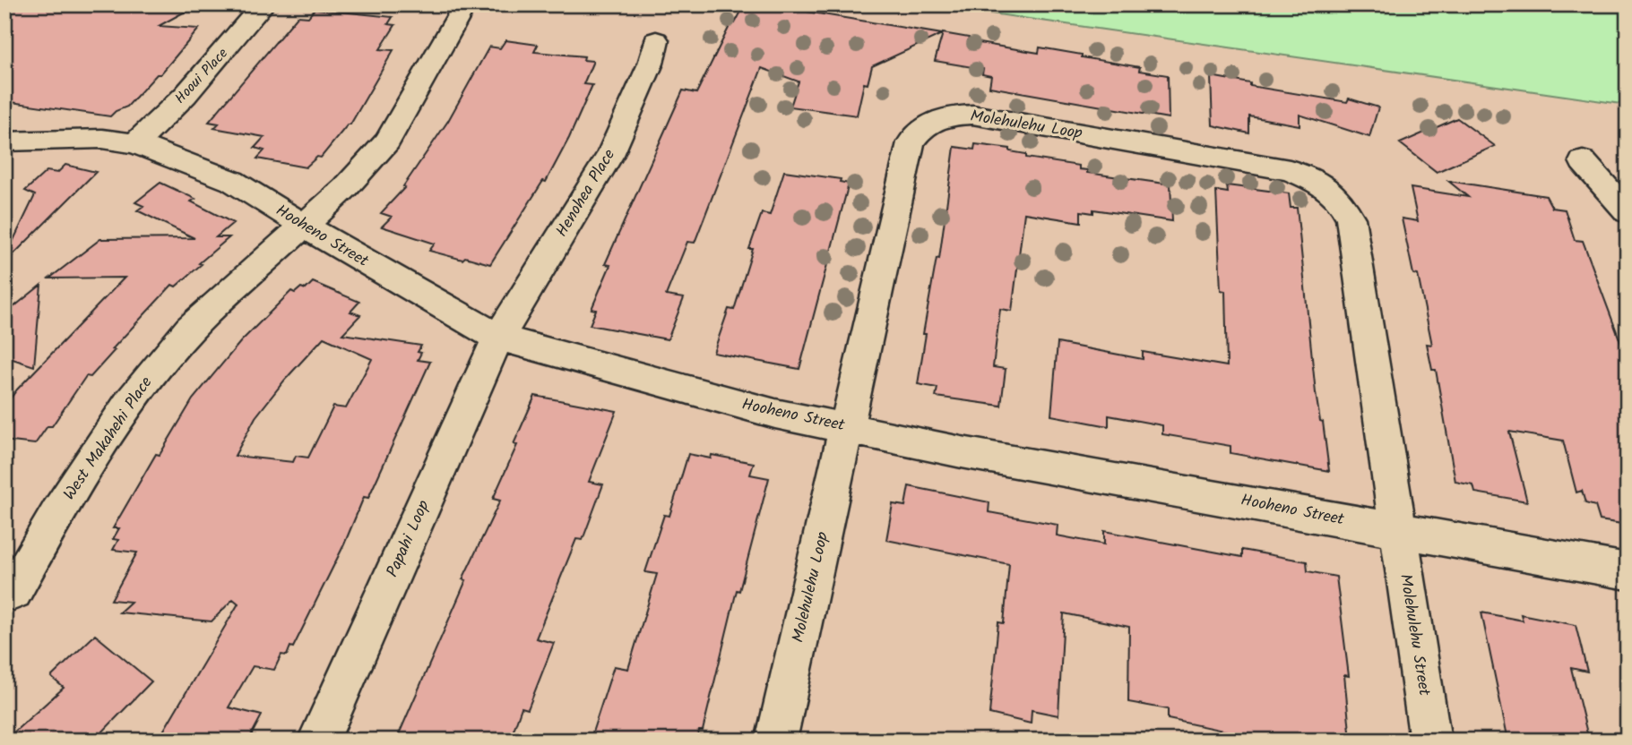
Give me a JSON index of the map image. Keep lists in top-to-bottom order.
{
  "streets": {
    "street": [
      "Hooui Place",
      "Molehulehu Loop",
      "Henohea Place",
      "Hooheno Street",
      "West Makahehi Place",
      "Papahi Loop",
      "Molehulehu Street"
    ]
  },
  "crossings": [
    ["Hooui Place", "Hooheno Street"],
    ["Molehulehu Loop", "Hooheno Street"],
    ["Molehulehu Loop", "Molehulehu Street"],
    ["Henohea Place", "Hooheno Street"],
    ["Henohea Place", "Papahi Loop"],
    ["Hooheno Street", "West Makahehi Place"],
    ["Hooheno Street", "Papahi Loop"],
    ["Hooheno Street", "Molehulehu Street"]
  ]
}
